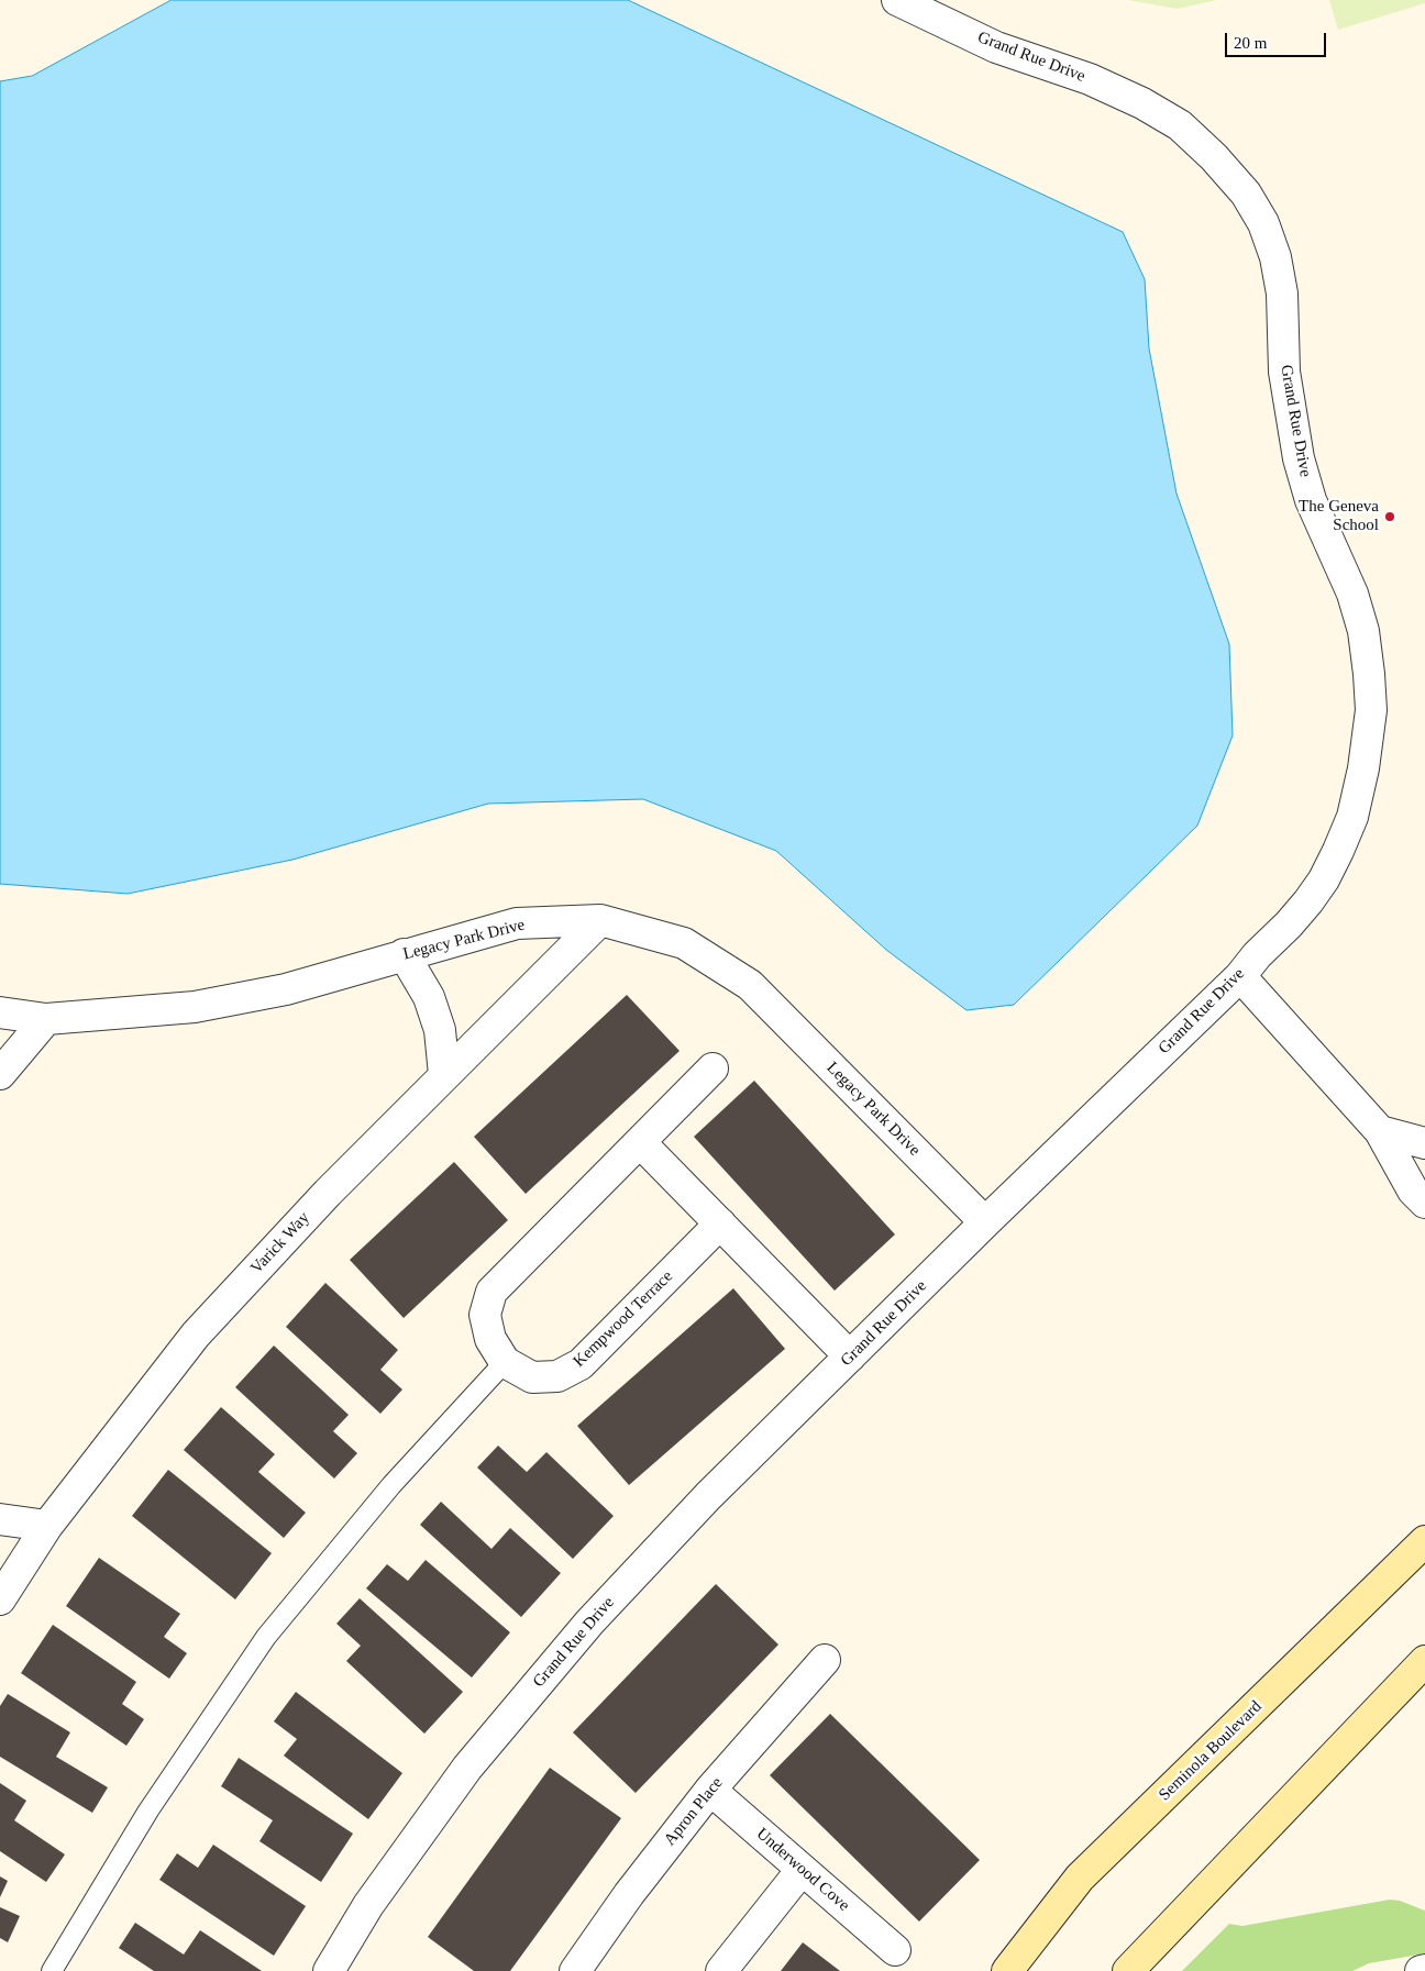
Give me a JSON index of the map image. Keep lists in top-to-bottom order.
{
  "streets": {
    "main road": ["Seminola Boulevard"],
    "street": [
      "Grand Rue Drive",
      "Legacy Park Drive",
      "Varick Way",
      "Kempwood Terrace",
      "Apron Place",
      "Underwood Cove"
    ]
  },
  "crossings": [
    ["Grand Rue Drive", "Legacy Park Drive"],
    ["Legacy Park Drive", "Varick Way"],
    ["Apron Place", "Underwood Cove"]
  ],
  "places": ["The Geneva School"],
  "scale_bar": "20 m"
}
